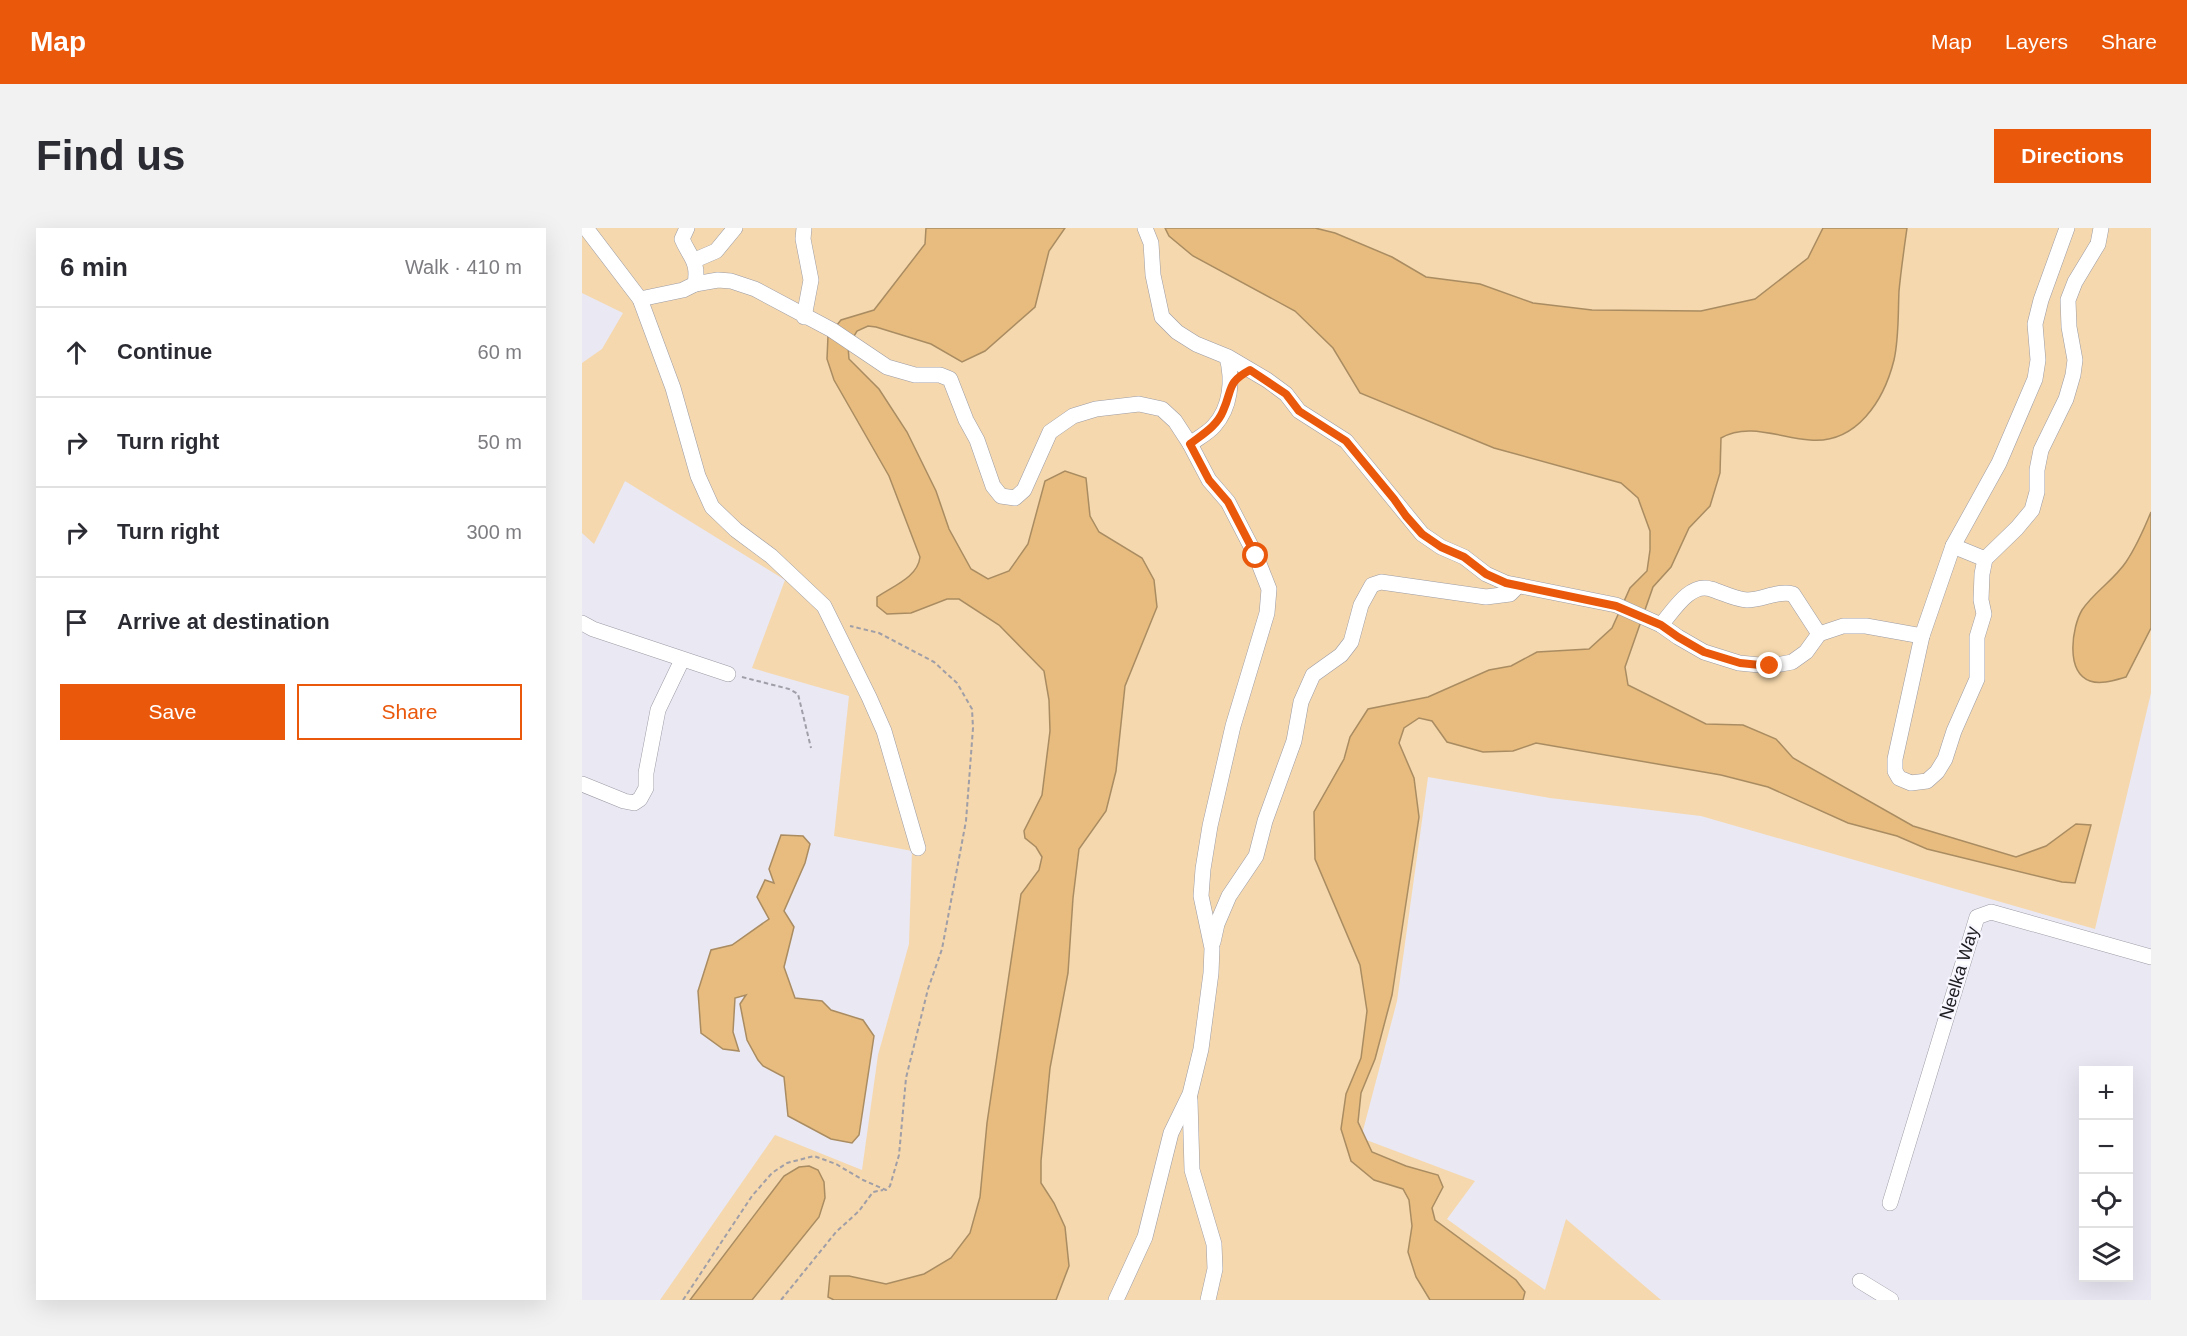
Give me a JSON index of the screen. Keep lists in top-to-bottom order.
{
  "streets": {
    "street": ["Neelka Way"]
  },
  "page": {
    "header": "Map",
    "nav": ["Map", "Layers", "Share"],
    "buttons": [
      "Directions",
      ["Save", "Share"]
    ],
    "title": "Find us",
    "heading": ["6 min", "Walk · 410 m"],
    "list": [
      ["Continue", "60 m"],
      ["Turn right", "50 m"],
      ["Turn right", "300 m"],
      "Arrive at destination"
    ],
    "map_buttons": ["+", "−"]
  }
}
